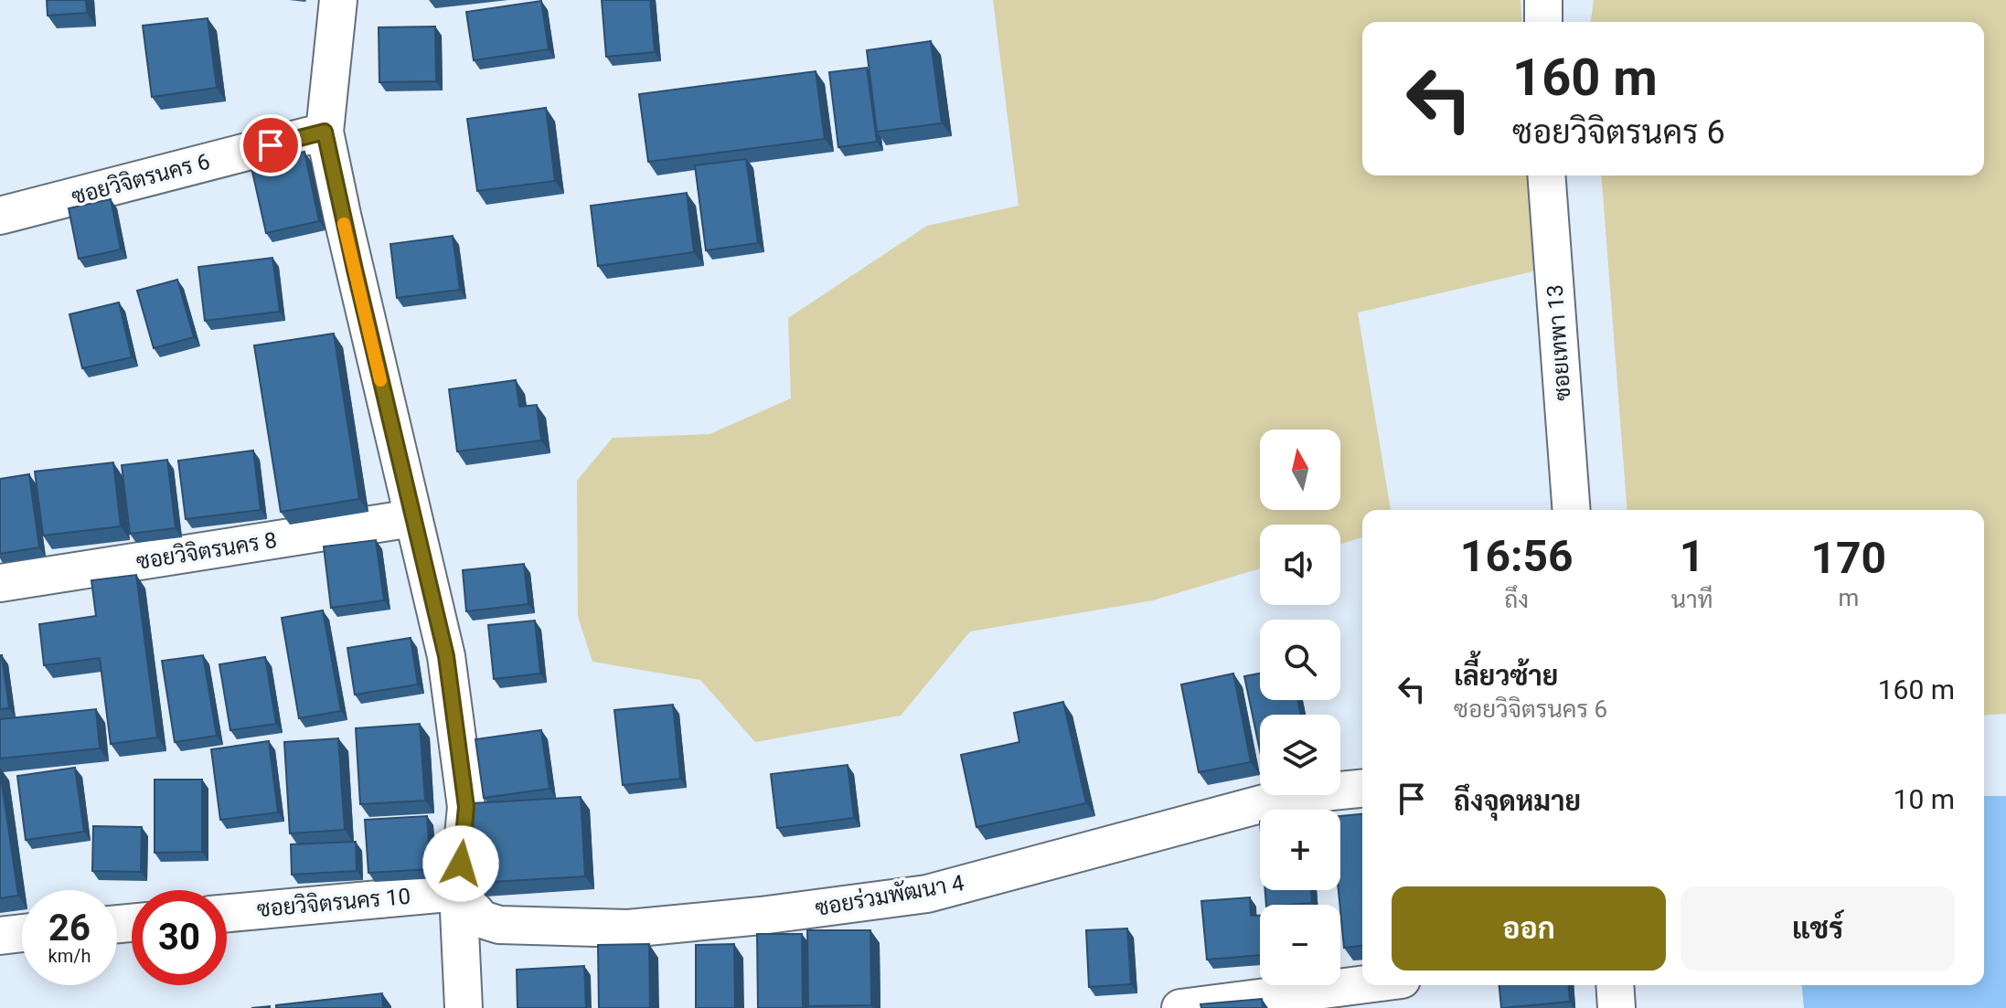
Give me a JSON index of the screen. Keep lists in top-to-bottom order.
{
  "streets": {
    "street": [
      "ซอยวิจิตรนคร 6",
      "ซอยเทพา 13",
      "ซอยวิจิตรนคร 8",
      "ซอยร่วมพัฒนา 4",
      "ซอยวิจิตรนคร 10"
    ]
  },
  "crossings": [
    ["ซอยร่วมพัฒนา 4", "ซอยวิจิตรนคร 10"]
  ],
  "north": "top",
  "page": {
    "turn": ["160 m", "ซอยวิจิตรนคร 6"],
    "map_buttons": ["+", "−"],
    "eta": [
      "16:56",
      "ถึง",
      "1",
      "นาที",
      "170",
      "m"
    ],
    "list": [
      {
        "name": "เลี้ยวซ้าย",
        "note": "ซอยวิจิตรนคร 6",
        "value": "160 m"
      },
      {
        "name": "ถึงจุดหมาย",
        "value": "10 m"
      }
    ],
    "buttons": ["ออก", "แชร์"],
    "speed": "26 km/h",
    "limit": "30"
  }
}
